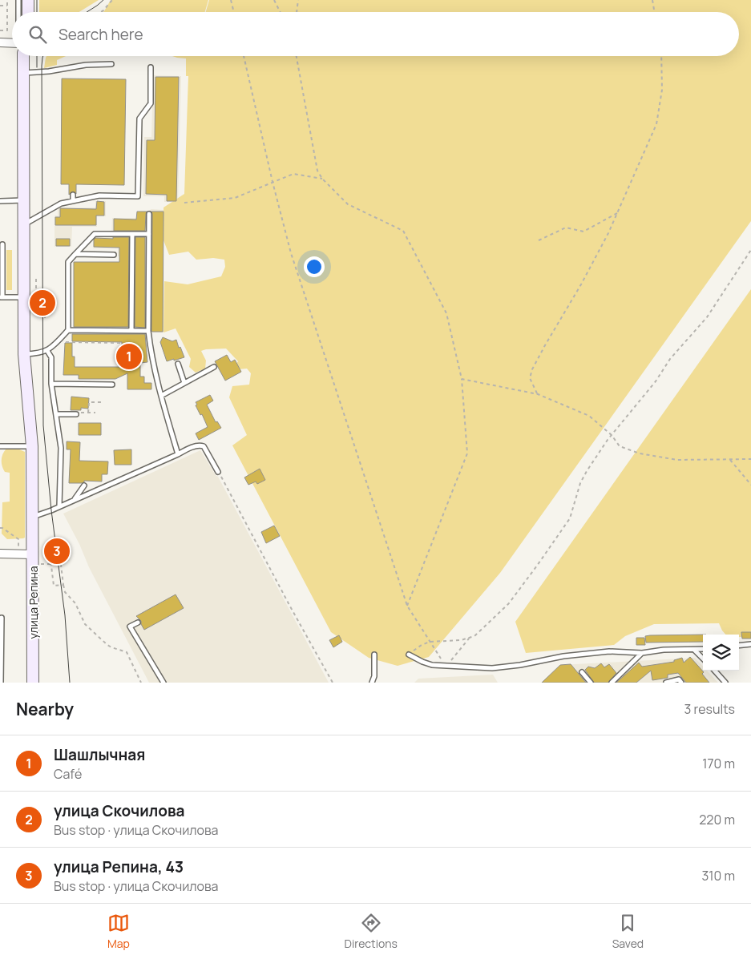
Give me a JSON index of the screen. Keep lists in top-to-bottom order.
{
  "streets": {
    "street": ["улица Репина"]
  },
  "page": {
    "search": "Search here",
    "pins": ["2", "1", "3"],
    "heading": ["Nearby", "3 results"],
    "list": [
      {
        "mark": "1",
        "name": "Шашлычная",
        "note": "Café",
        "value": "170 m"
      },
      {
        "mark": "2",
        "name": "улица Скочилова",
        "note": "Bus stop · улица Скочилова",
        "value": "220 m"
      },
      {
        "mark": "3",
        "name": "улица Репина, 43",
        "note": "Bus stop · улица Скочилова",
        "value": "310 m"
      }
    ],
    "nav": ["Map", "Directions", "Saved"]
  }
}
